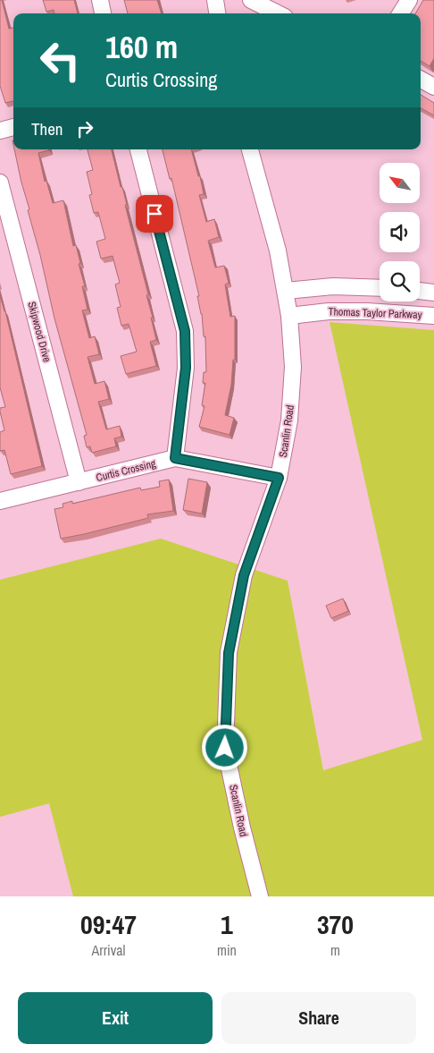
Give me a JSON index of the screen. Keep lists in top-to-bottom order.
{
  "streets": {
    "street": [
      "Thomas Taylor Parkway",
      "Skipwood Drive",
      "Scanlin Road",
      "Curtis Crossing"
    ]
  },
  "crossings": [
    ["Thomas Taylor Parkway", "Scanlin Road"],
    ["Skipwood Drive", "Curtis Crossing"],
    ["Scanlin Road", "Curtis Crossing"]
  ],
  "north": "top left",
  "page": {
    "turn": ["160 m", "Curtis Crossing"],
    "then": "Then",
    "eta": [
      "09:47",
      "Arrival",
      "1",
      "min",
      "370",
      "m"
    ],
    "buttons": ["Exit", "Share"]
  }
}
